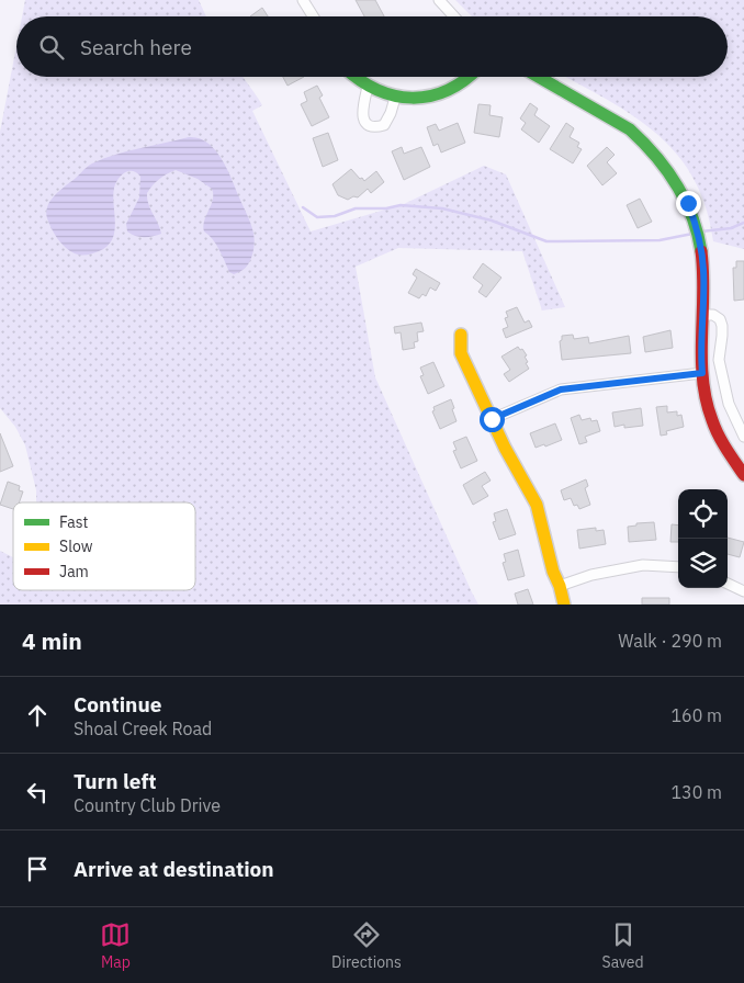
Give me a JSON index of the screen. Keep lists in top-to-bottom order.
{
  "legend": ["Fast", "Slow", "Jam"],
  "page": {
    "search": "Search here",
    "heading": ["4 min", "Walk · 290 m"],
    "list": [
      ["Continue", "Shoal Creek Road", "160 m"],
      ["Turn left", "Country Club Drive", "130 m"],
      "Arrive at destination"
    ],
    "nav": ["Map", "Directions", "Saved"]
  }
}
